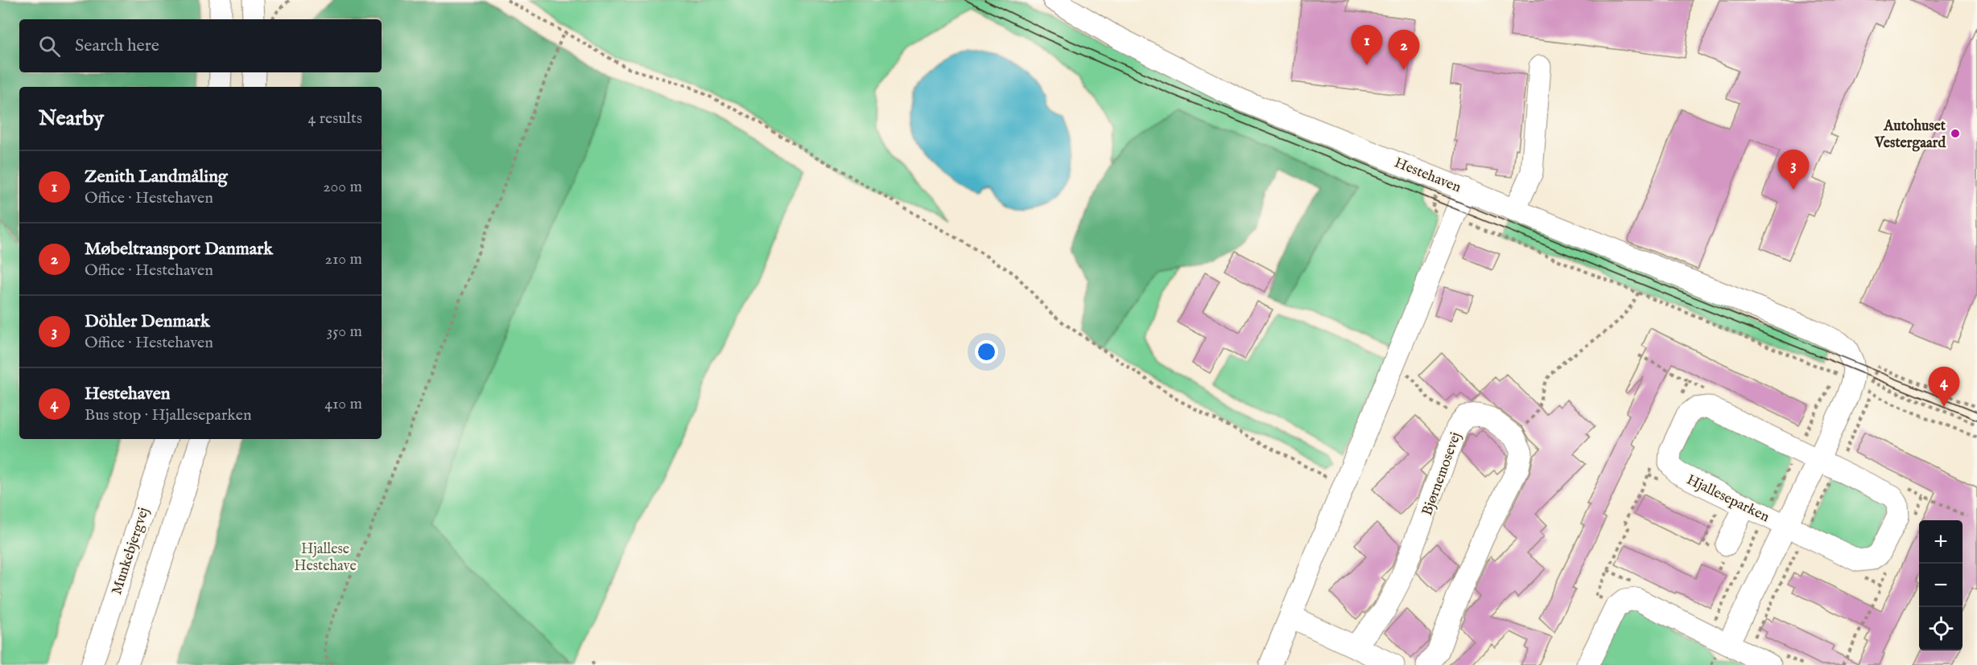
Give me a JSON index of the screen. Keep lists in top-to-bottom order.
{
  "streets": {
    "street": [
      "Hestehaven",
      "Bjørnemosevej",
      "Hjalleseparken",
      "Munkebjergvej"
    ]
  },
  "crossings": [
    ["Hestehaven", "Hjalleseparken"]
  ],
  "parks": ["Hjallese Hestehave"],
  "places": ["Autohuset Vestergaard"],
  "page": {
    "search": "Search here",
    "pins": [
      "1",
      "2",
      "3",
      "4"
    ],
    "heading": ["Nearby", "4 results"],
    "list": [
      {
        "mark": "1",
        "name": "Zenith Landmåling",
        "note": "Office · Hestehaven",
        "value": "200 m"
      },
      {
        "mark": "2",
        "name": "Møbeltransport Danmark",
        "note": "Office · Hestehaven",
        "value": "210 m"
      },
      {
        "mark": "3",
        "name": "Döhler Denmark",
        "note": "Office · Hestehaven",
        "value": "350 m"
      },
      {
        "mark": "4",
        "name": "Hestehaven",
        "note": "Bus stop · Hjalleseparken",
        "value": "410 m"
      }
    ],
    "map_buttons": ["+", "−"]
  }
}
